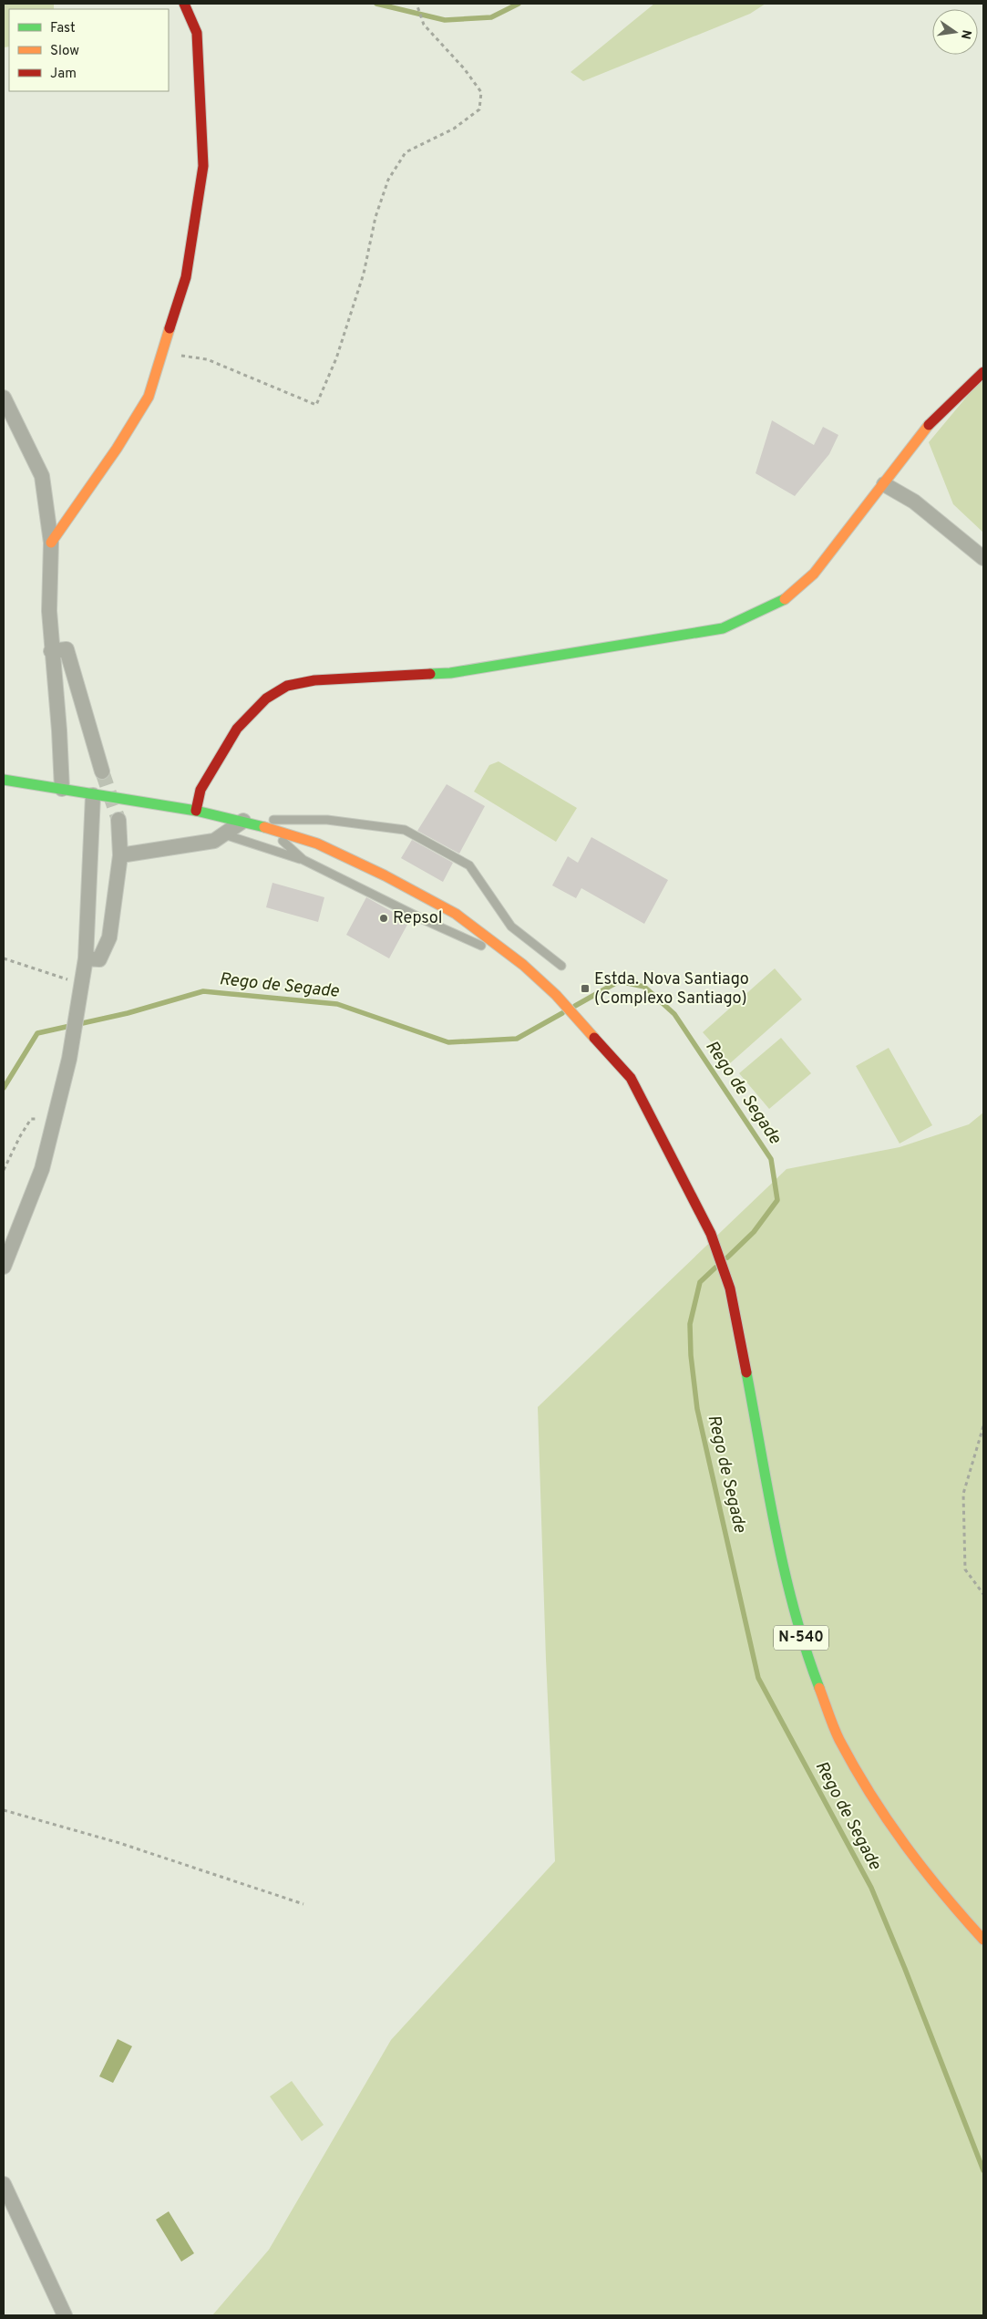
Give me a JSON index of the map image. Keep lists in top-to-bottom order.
{
  "streets": {
    "main road": ["N-540"]
  },
  "water": ["Rego de Segade"],
  "places": {
    "other": ["Repsol"],
    "transit": ["Estda. Nova Santiago (Complexo Santiago)"]
  },
  "legend": ["Fast", "Slow", "Jam"],
  "north": "right"
}
